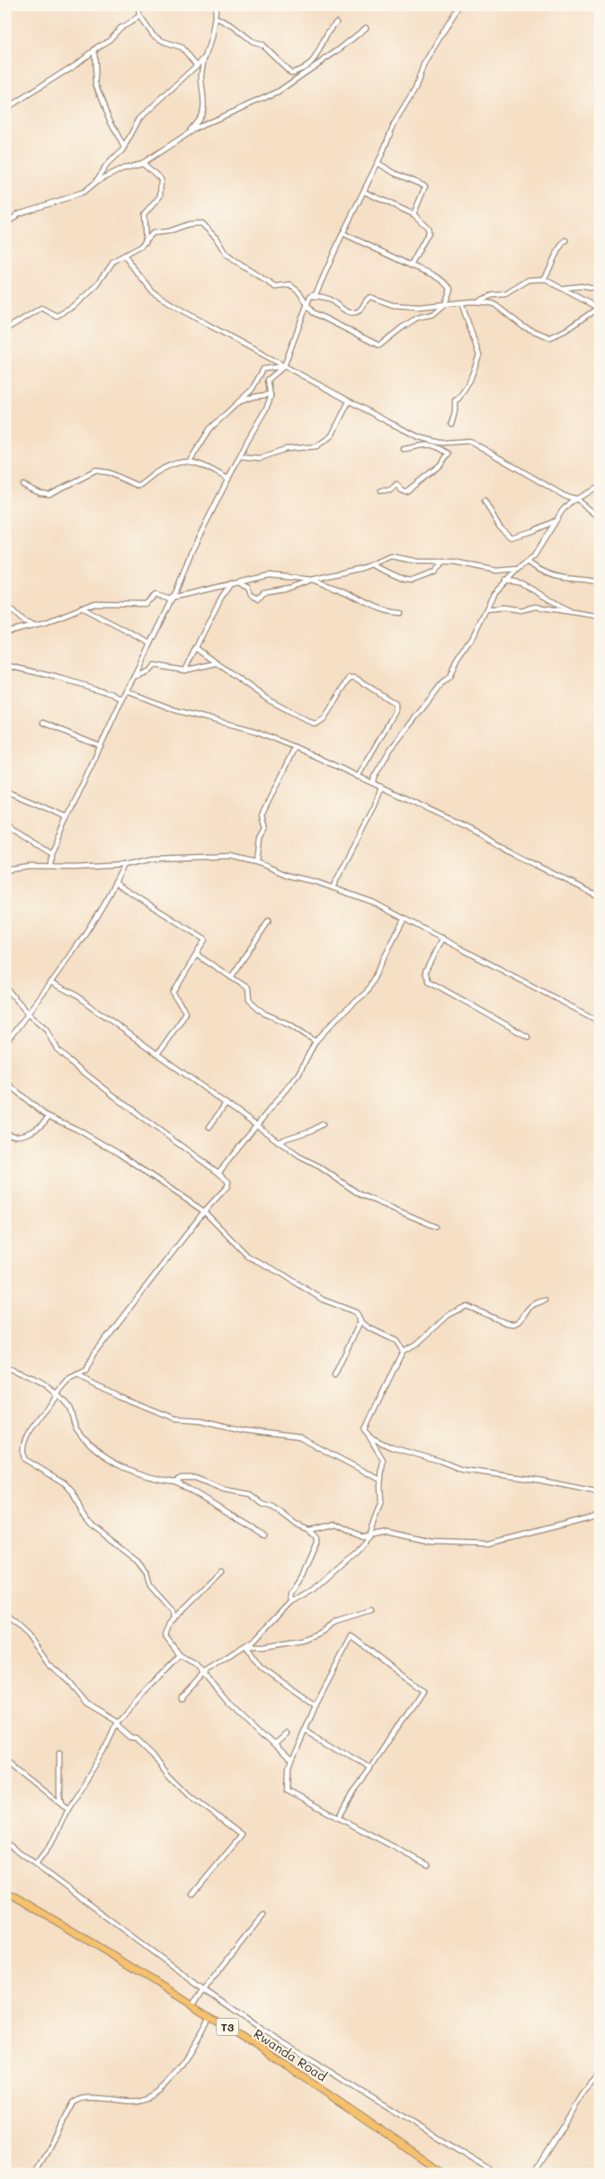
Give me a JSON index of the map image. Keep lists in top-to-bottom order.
{
  "streets": {
    "highway": ["T3", "Rwanda Road"]
  }
}
